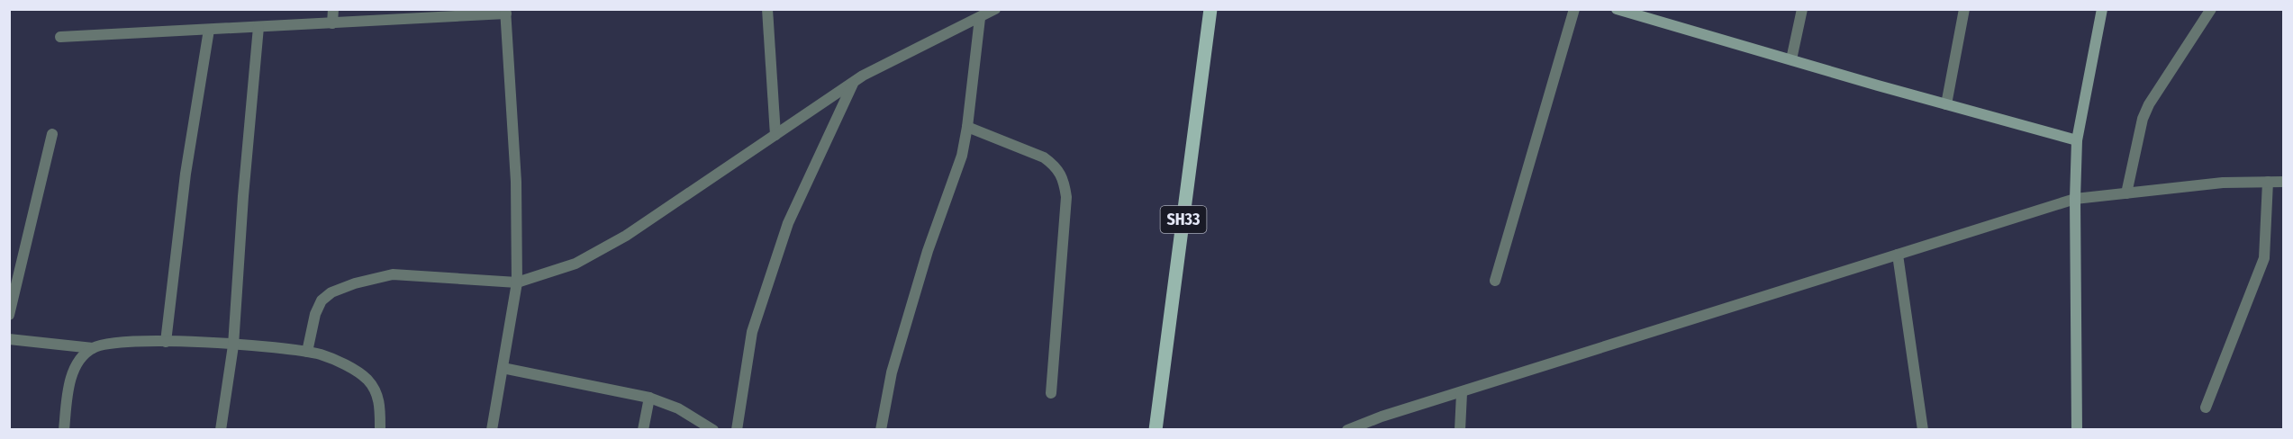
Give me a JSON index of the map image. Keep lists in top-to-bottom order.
{
  "streets": {
    "main road": ["SH33"]
  }
}
